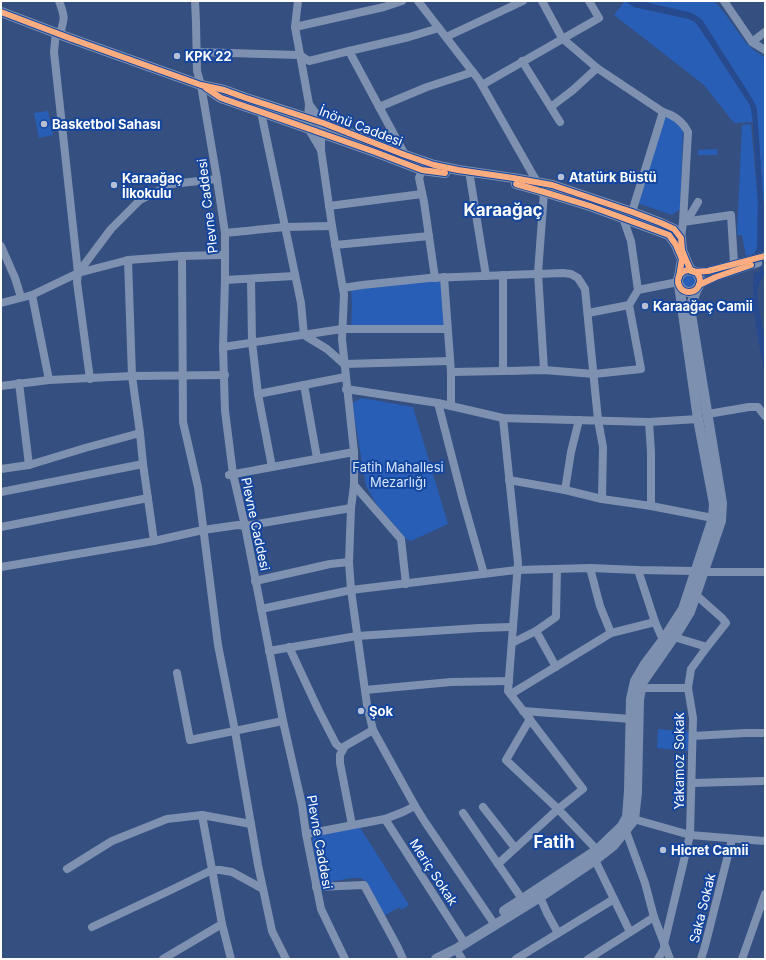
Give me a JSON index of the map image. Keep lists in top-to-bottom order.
{
  "streets": {
    "main road": ["İnönü Caddesi"],
    "street": [
      "Plevne Caddesi",
      "Yakamoz Sokak",
      "Meriç Sokak",
      "Saka Sokak"
    ]
  },
  "crossings": [
    ["İnönü Caddesi", "Plevne Caddesi"]
  ],
  "districts": ["Karaağaç", "Fatih"],
  "parks": ["Fatih Mahallesi Mezarlığı"],
  "places": [
    "KPK 22",
    "Basketbol Sahası",
    "Atatürk Büstü",
    "Karaağaç İlkokulu",
    "Karaağaç Camii",
    "Şok",
    "Hicret Camii"
  ]
}
